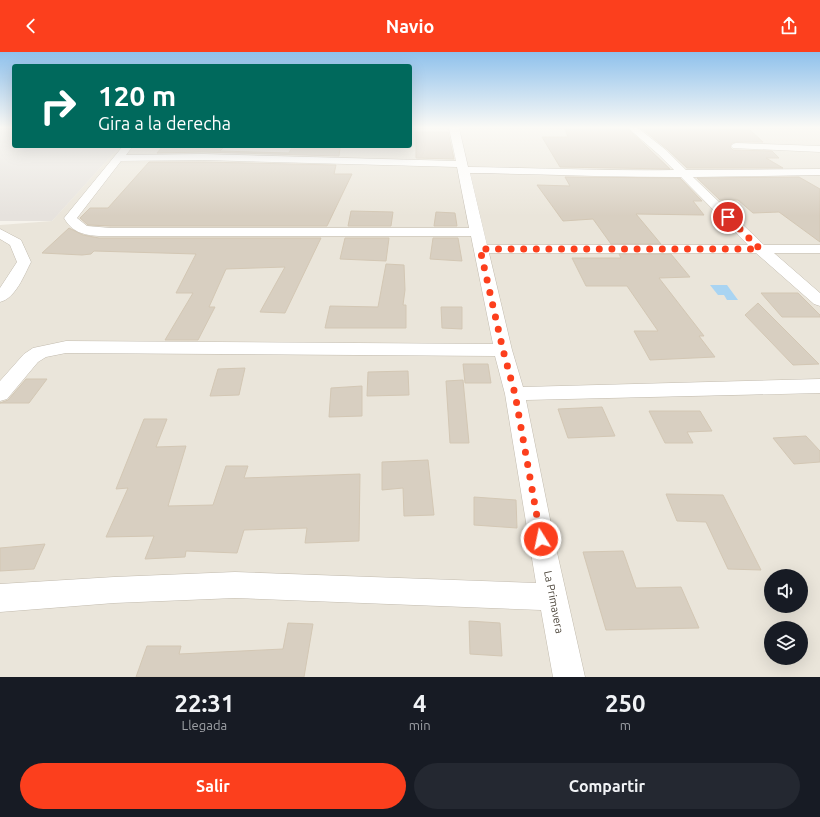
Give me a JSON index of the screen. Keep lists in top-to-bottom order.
{
  "streets": {
    "street": ["La Primavera"]
  },
  "page": {
    "header": "Navio",
    "turn": ["120 m", "Gira a la derecha"],
    "eta": [
      "22:31",
      "Llegada",
      "4",
      "min",
      "250",
      "m"
    ],
    "buttons": ["Salir", "Compartir"]
  }
}
